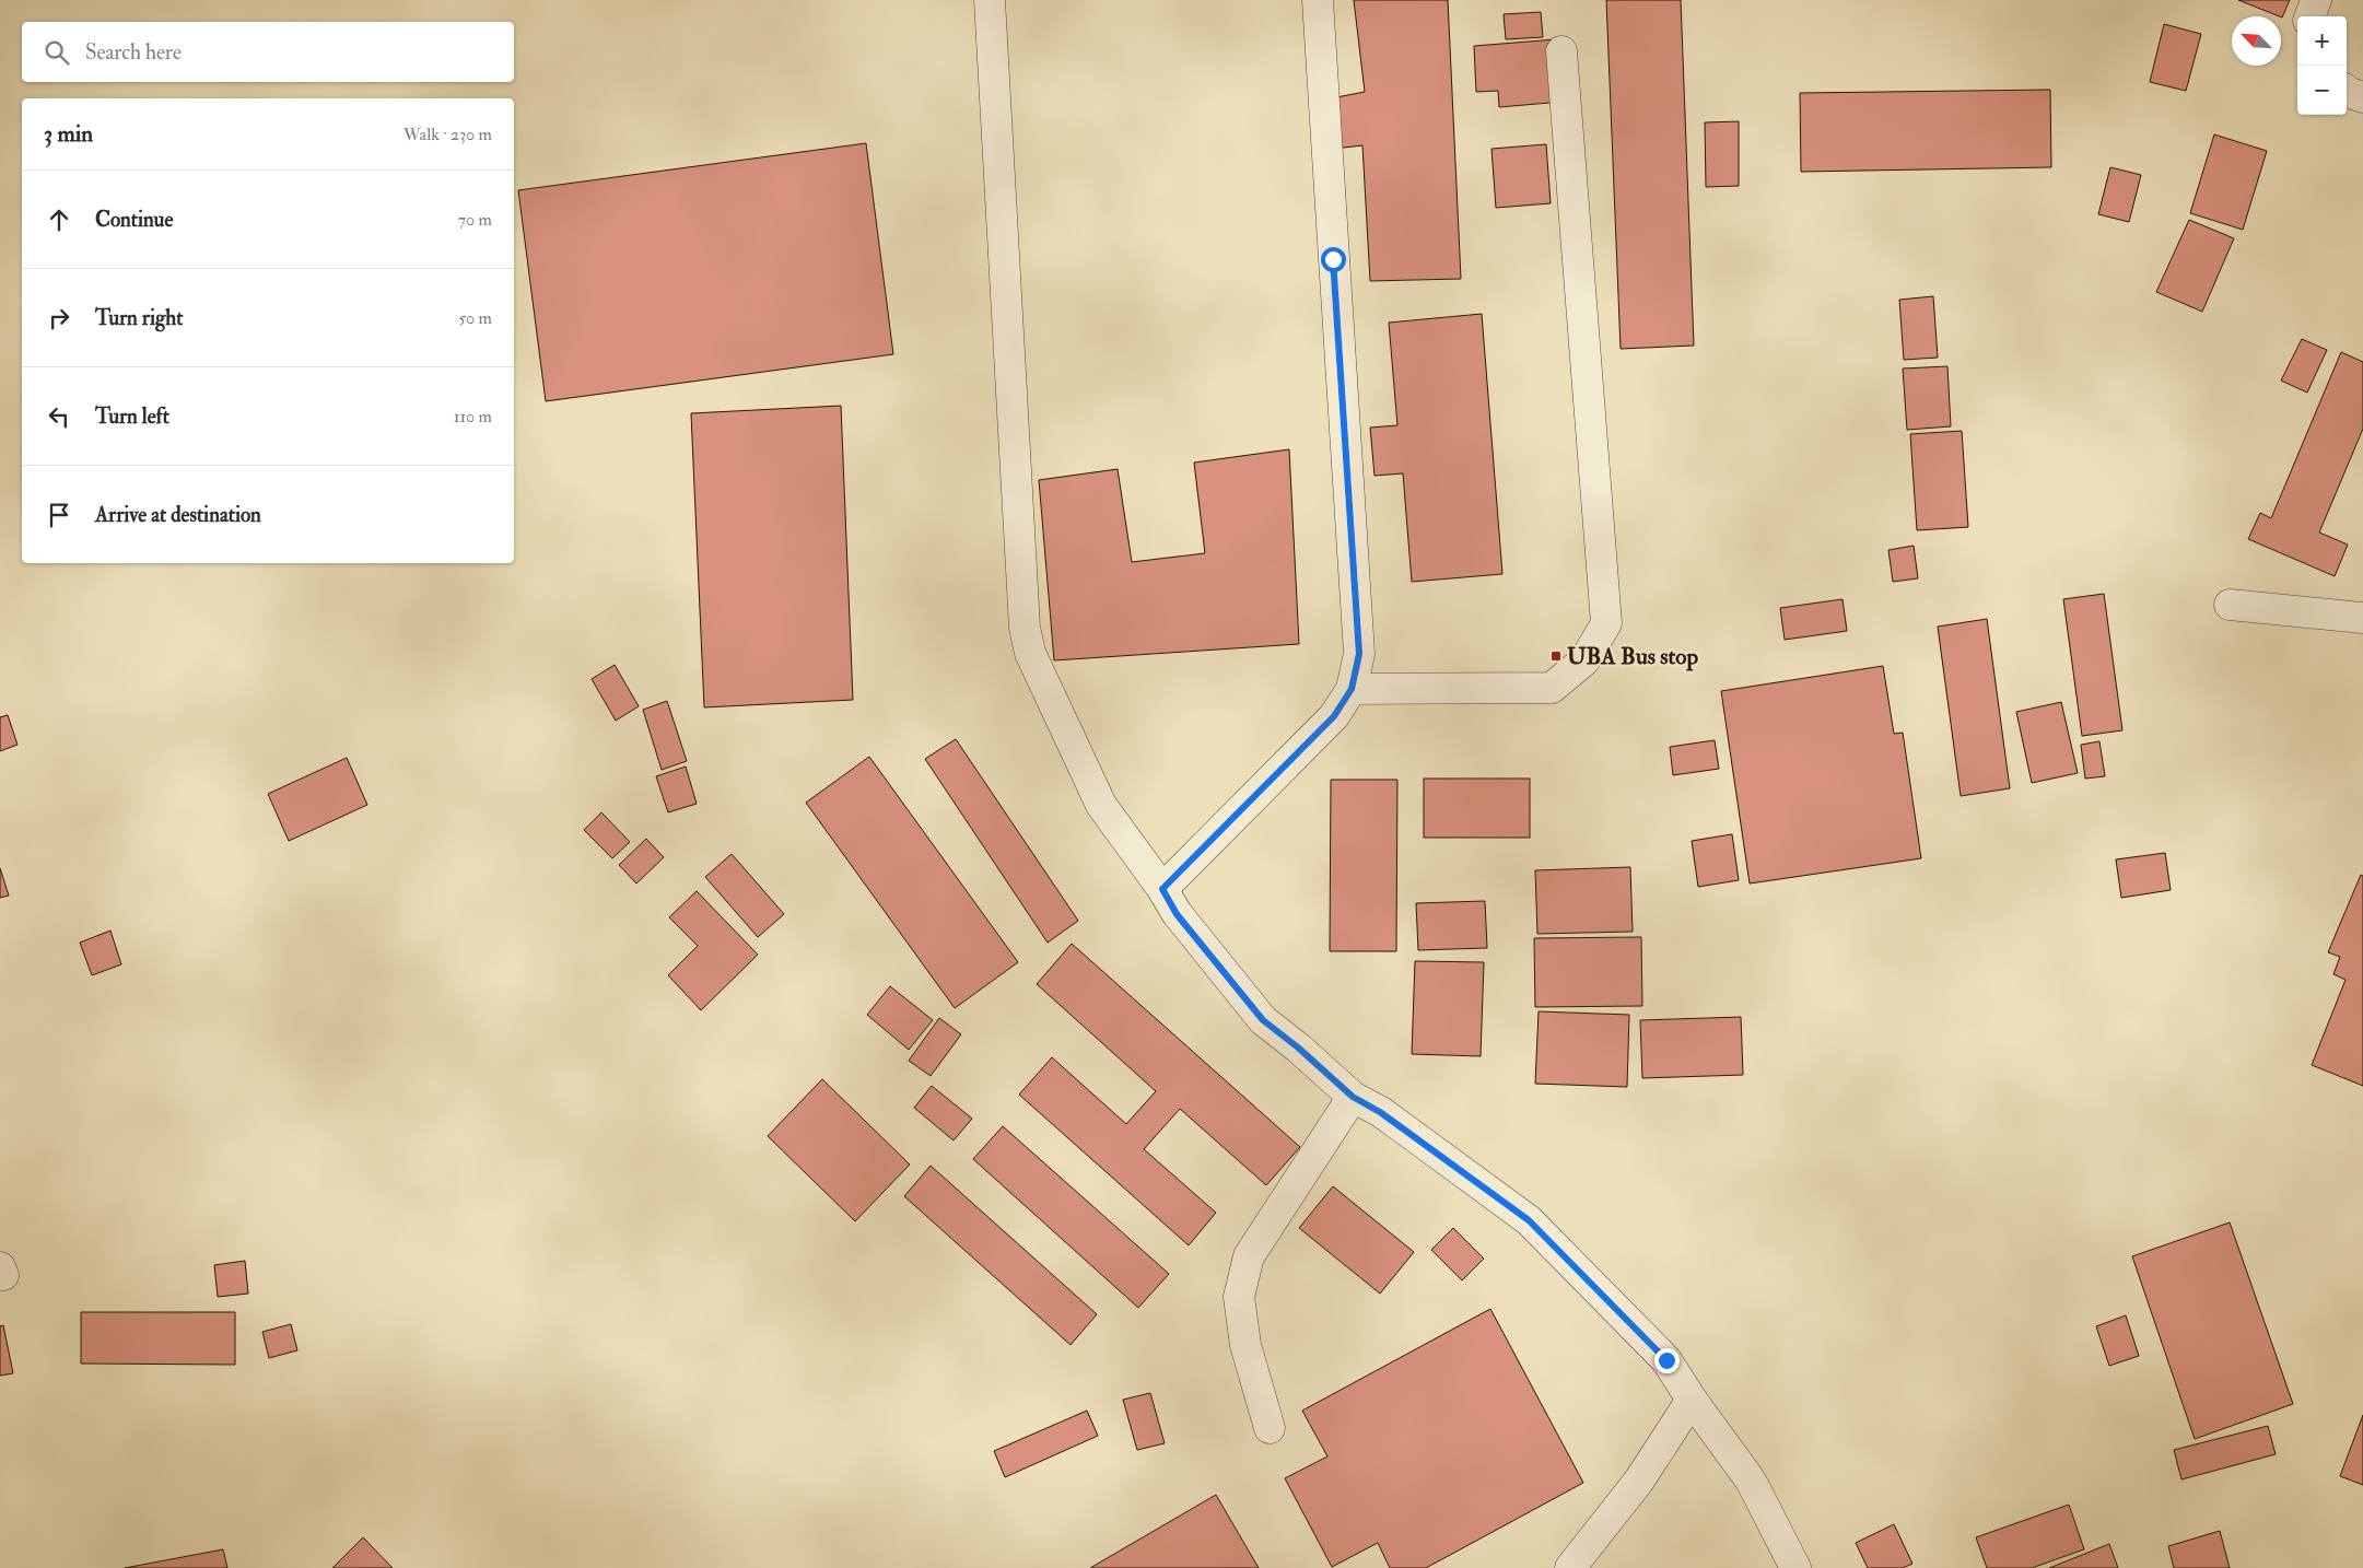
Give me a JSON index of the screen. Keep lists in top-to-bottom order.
{
  "places": {
    "transit": ["UBA Bus stop"]
  },
  "north": "top left",
  "page": {
    "map_buttons": ["+", "−"],
    "search": "Search here",
    "heading": ["3 min", "Walk · 230 m"],
    "list": [
      ["Continue", "70 m"],
      ["Turn right", "50 m"],
      ["Turn left", "110 m"],
      "Arrive at destination"
    ]
  }
}
